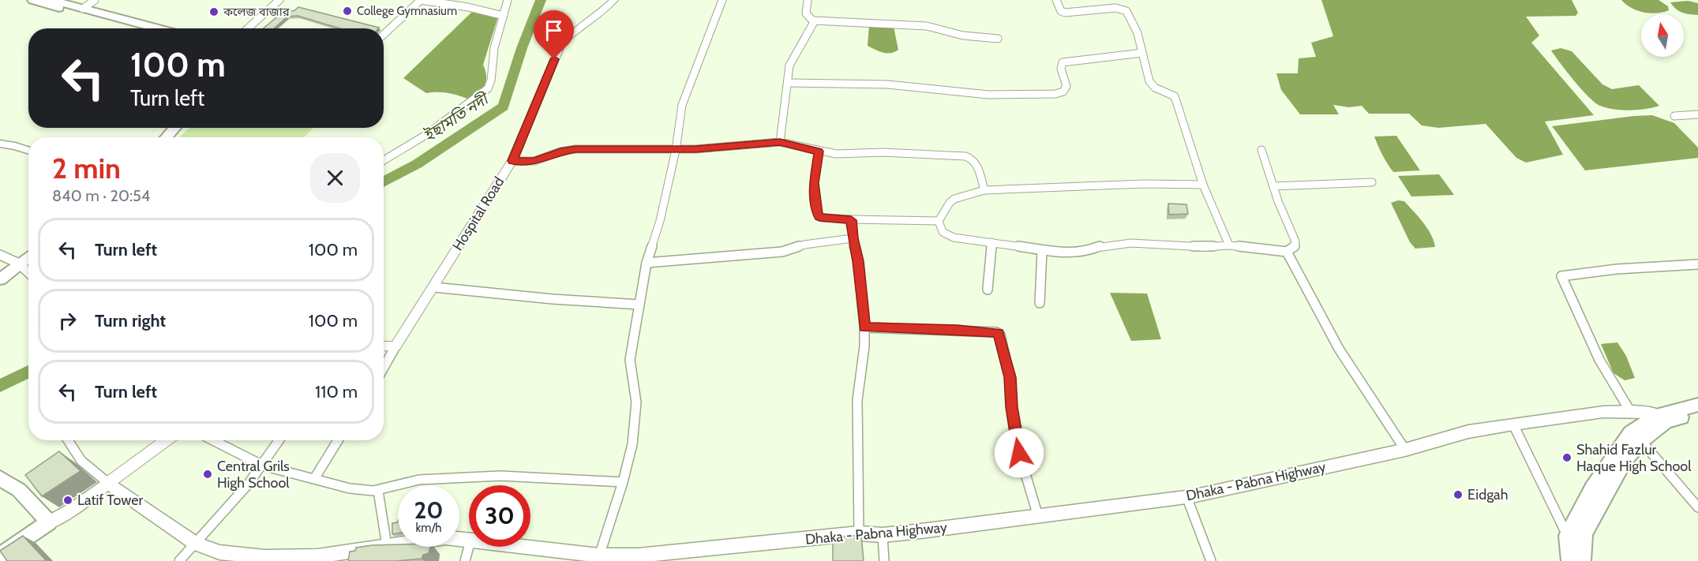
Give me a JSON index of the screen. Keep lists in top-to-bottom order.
{
  "streets": {
    "highway": ["Dhaka - Pabna Highway"],
    "main road": ["Hospital Road"]
  },
  "water": ["ইছামতি নদী"],
  "places": [
    "College Gymnasium",
    "কলেজ বাজার",
    "Shahid Fazlur Haque High School",
    "Central Grils High School",
    "Eidgah",
    "Latif Tower"
  ],
  "north": "top",
  "page": {
    "turn": ["100 m", "Turn left"],
    "heading": ["2 min", "840 m · 20:54"],
    "list": [
      {
        "name": "Turn left",
        "value": "100 m"
      },
      {
        "name": "Turn right",
        "value": "100 m"
      },
      {
        "name": "Turn left",
        "value": "110 m"
      }
    ],
    "speed": "20 km/h",
    "limit": "30"
  }
}
